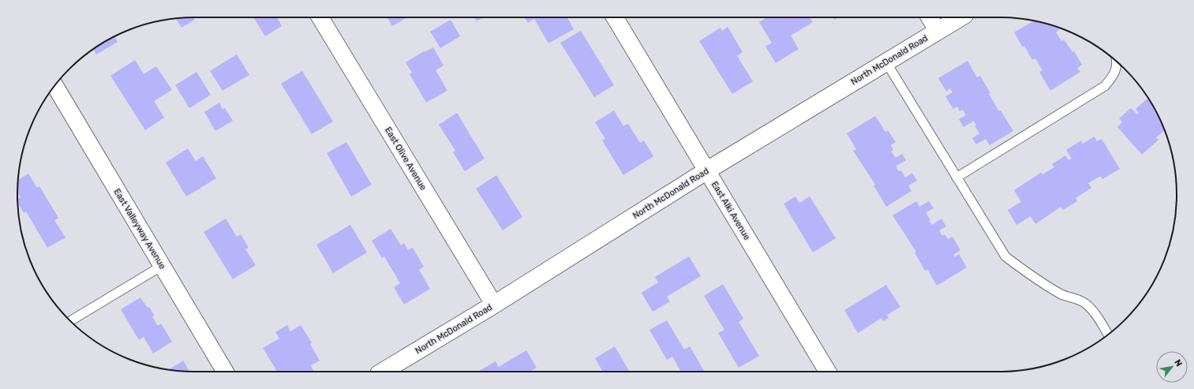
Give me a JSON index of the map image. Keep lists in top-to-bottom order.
{
  "streets": {
    "street": [
      "North McDonald Road",
      "East Olive Avenue",
      "East Alki Avenue",
      "East Valleyway Avenue"
    ]
  },
  "crossings": [
    ["North McDonald Road", "East Olive Avenue"],
    ["North McDonald Road", "East Alki Avenue"]
  ],
  "north": "top right"
}
